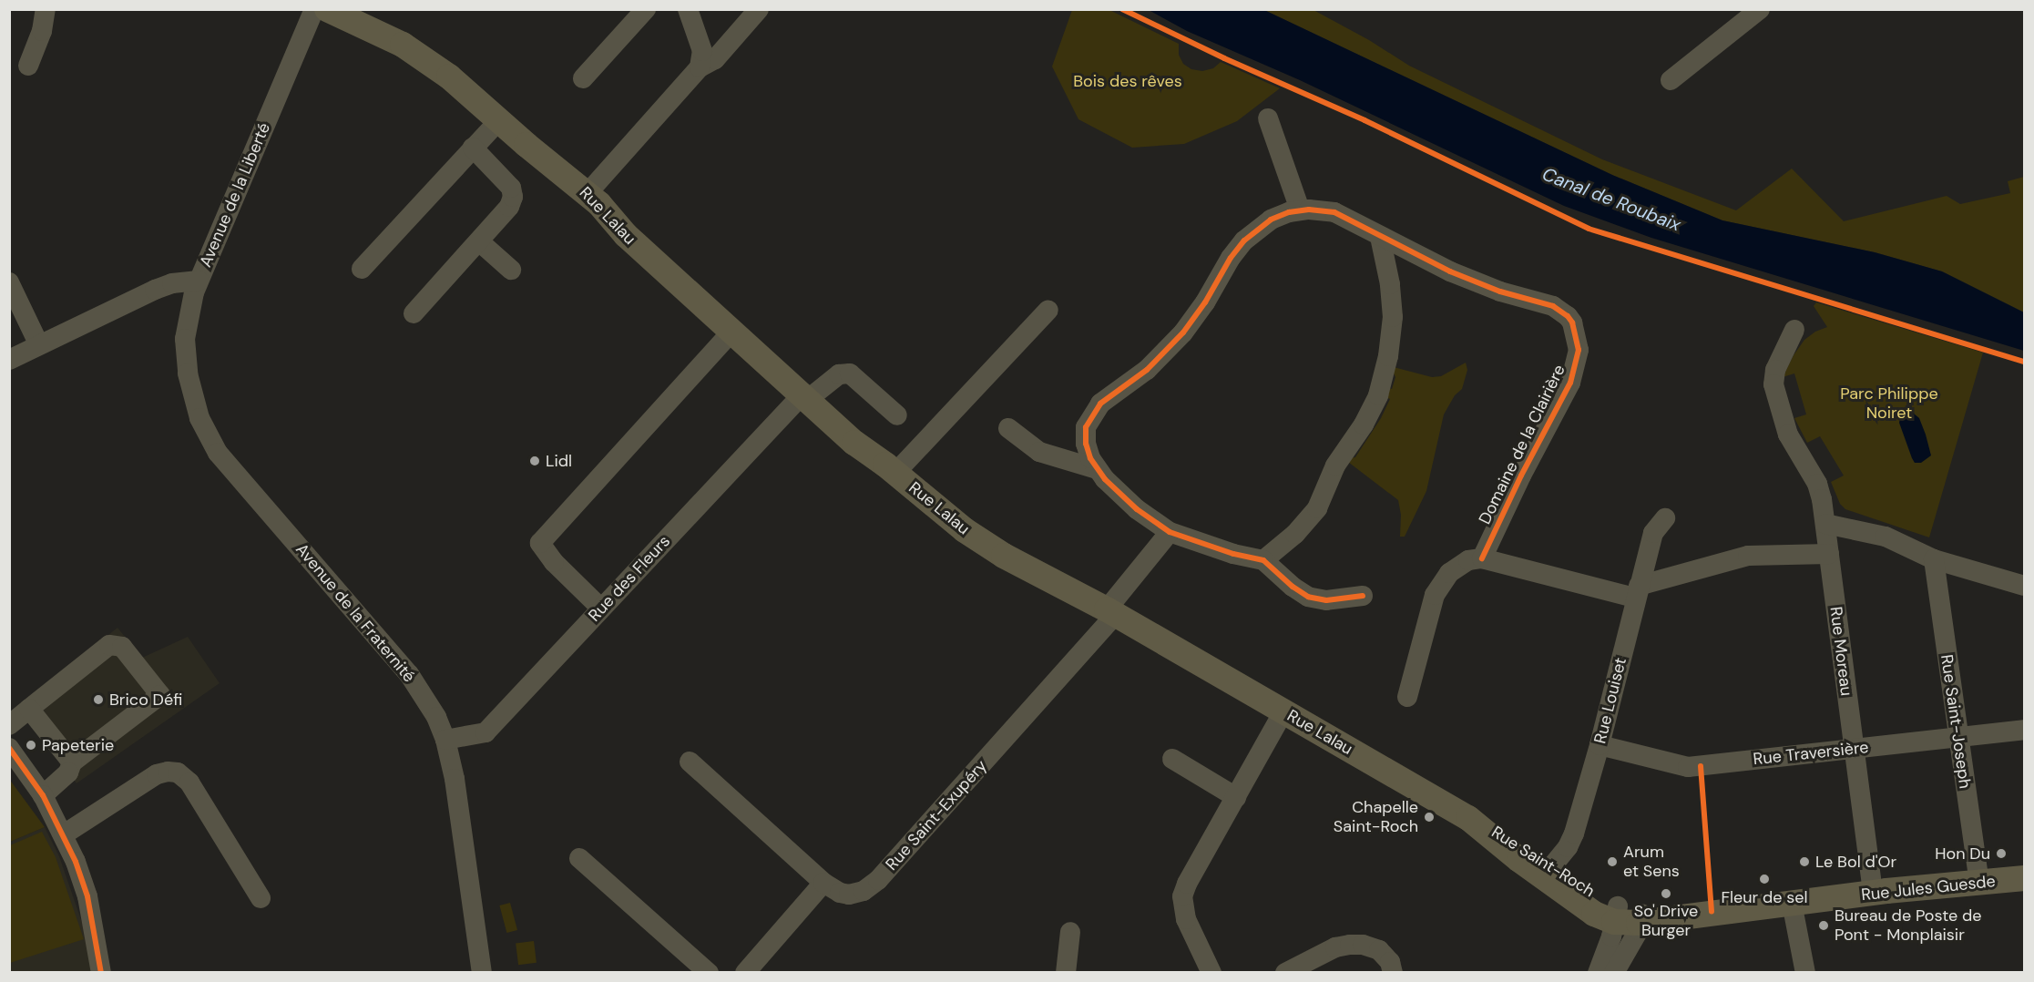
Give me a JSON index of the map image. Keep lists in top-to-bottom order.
{
  "streets": {
    "main road": ["Rue Lalau", "Rue Saint-Roch", "Rue Jules Guesde"],
    "street": [
      "Avenue de la Liberté",
      "Domaine de la Clairière",
      "Rue des Fleurs",
      "Avenue de la Fraternité",
      "Rue Moreau",
      "Rue Louiset",
      "Rue Saint-Joseph",
      "Rue Traversière",
      "Rue Saint-Exupéry"
    ]
  },
  "crossings": [
    ["Avenue de la Liberté", "Avenue de la Fraternité"],
    ["Rue Lalau", "Rue des Fleurs"],
    ["Rue Lalau", "Rue Saint-Exupéry"],
    ["Rue Lalau", "Rue Saint-Roch"],
    ["Rue des Fleurs", "Avenue de la Fraternité"],
    ["Rue Moreau", "Rue Traversière"],
    ["Rue Moreau", "Rue Jules Guesde"],
    ["Rue Louiset", "Rue Traversière"],
    ["Rue Louiset", "Rue Saint-Roch"],
    ["Rue Saint-Joseph", "Rue Traversière"],
    ["Rue Saint-Joseph", "Rue Jules Guesde"],
    ["Rue Saint-Roch", "Rue Jules Guesde"]
  ],
  "water": ["Canal de Roubaix"],
  "parks": ["Bois des rêves", "Parc Philippe Noiret"],
  "places": [
    "Lidl",
    "Brico Défi",
    "Papeterie",
    "Chapelle Saint-Roch",
    "Hon Du",
    "Arum et Sens",
    "Le Bol d'Or",
    "Fleur de sel",
    "So' Drive Burger",
    "Bureau de Poste de Pont - Monplaisir"
  ]
}
